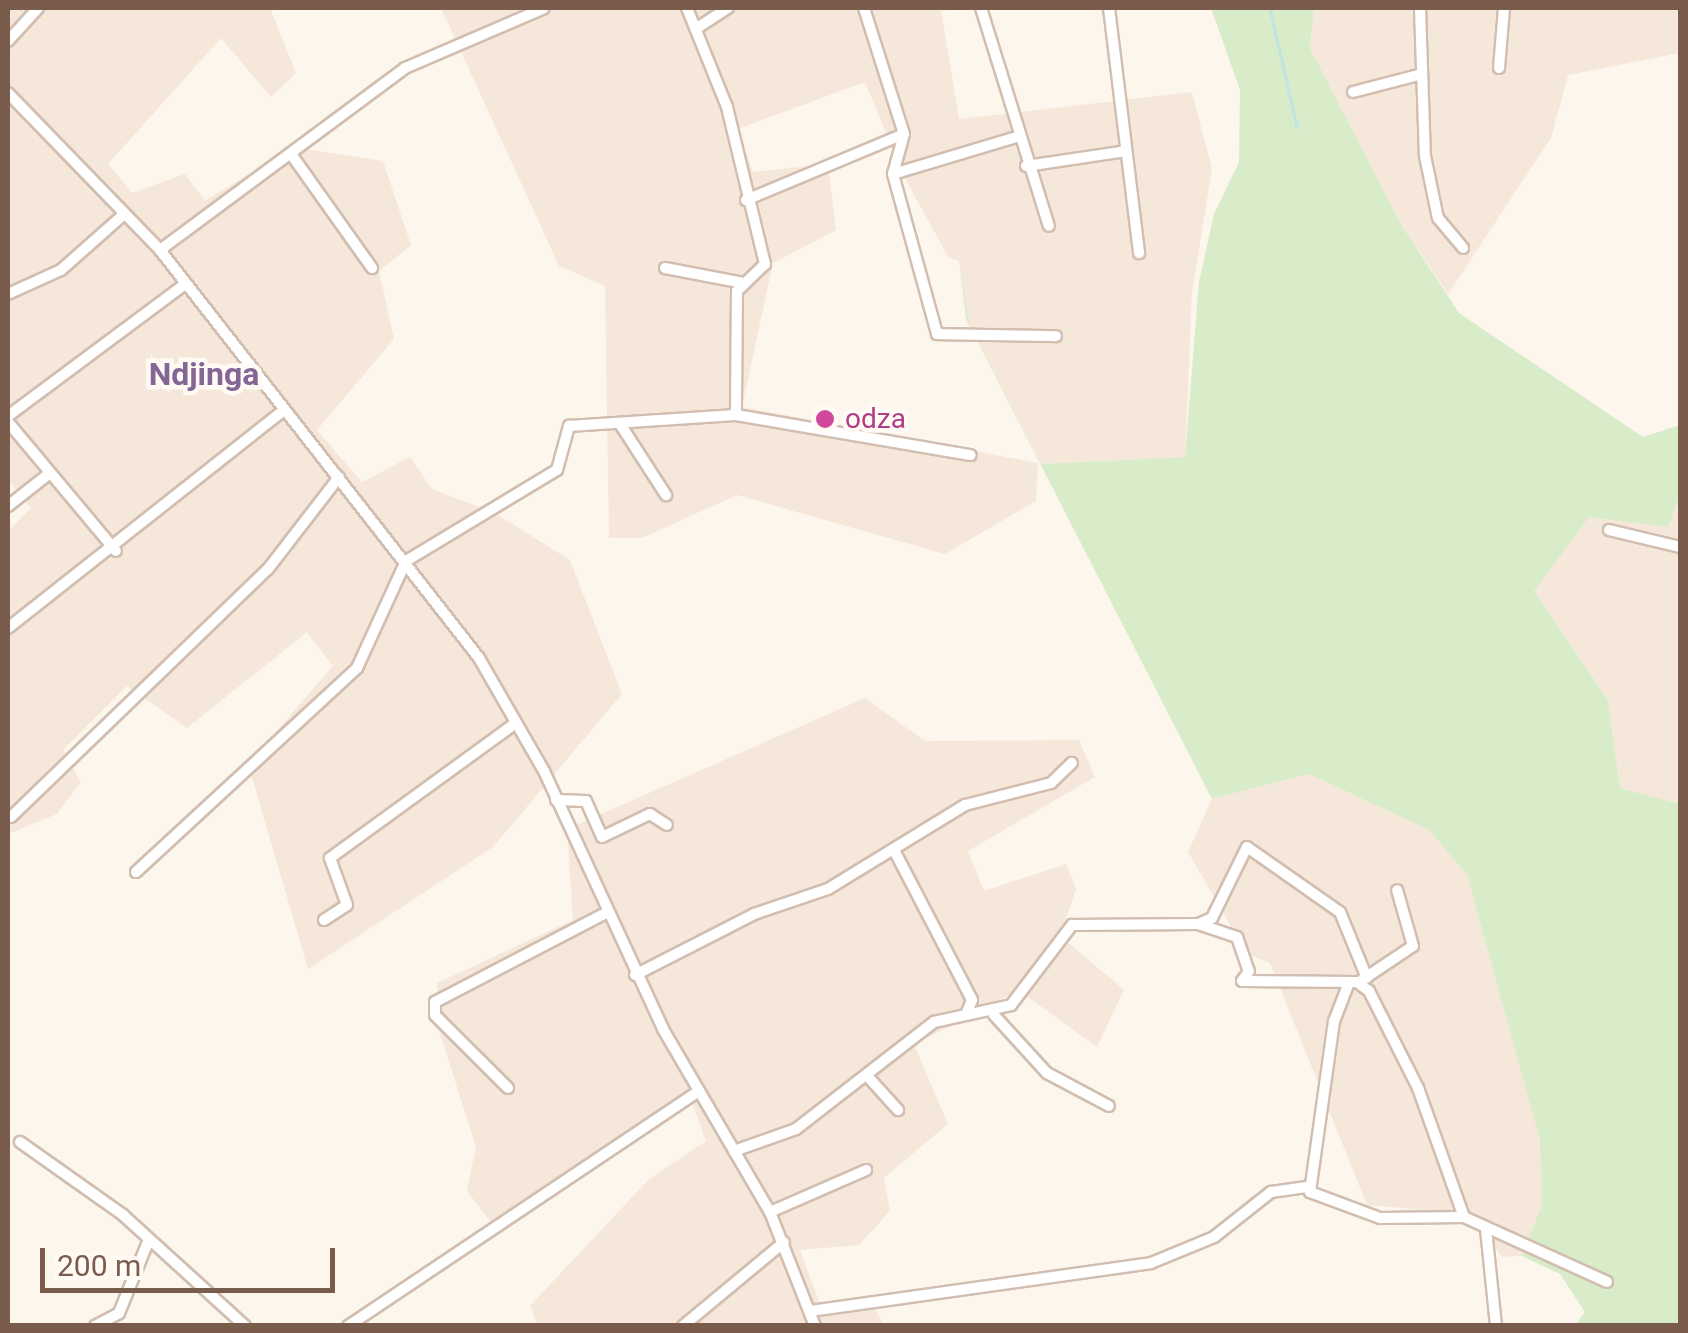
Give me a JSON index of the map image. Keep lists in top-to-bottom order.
{
  "districts": ["Ndjinga"],
  "places": ["odza"],
  "scale_bar": "200 m"
}
